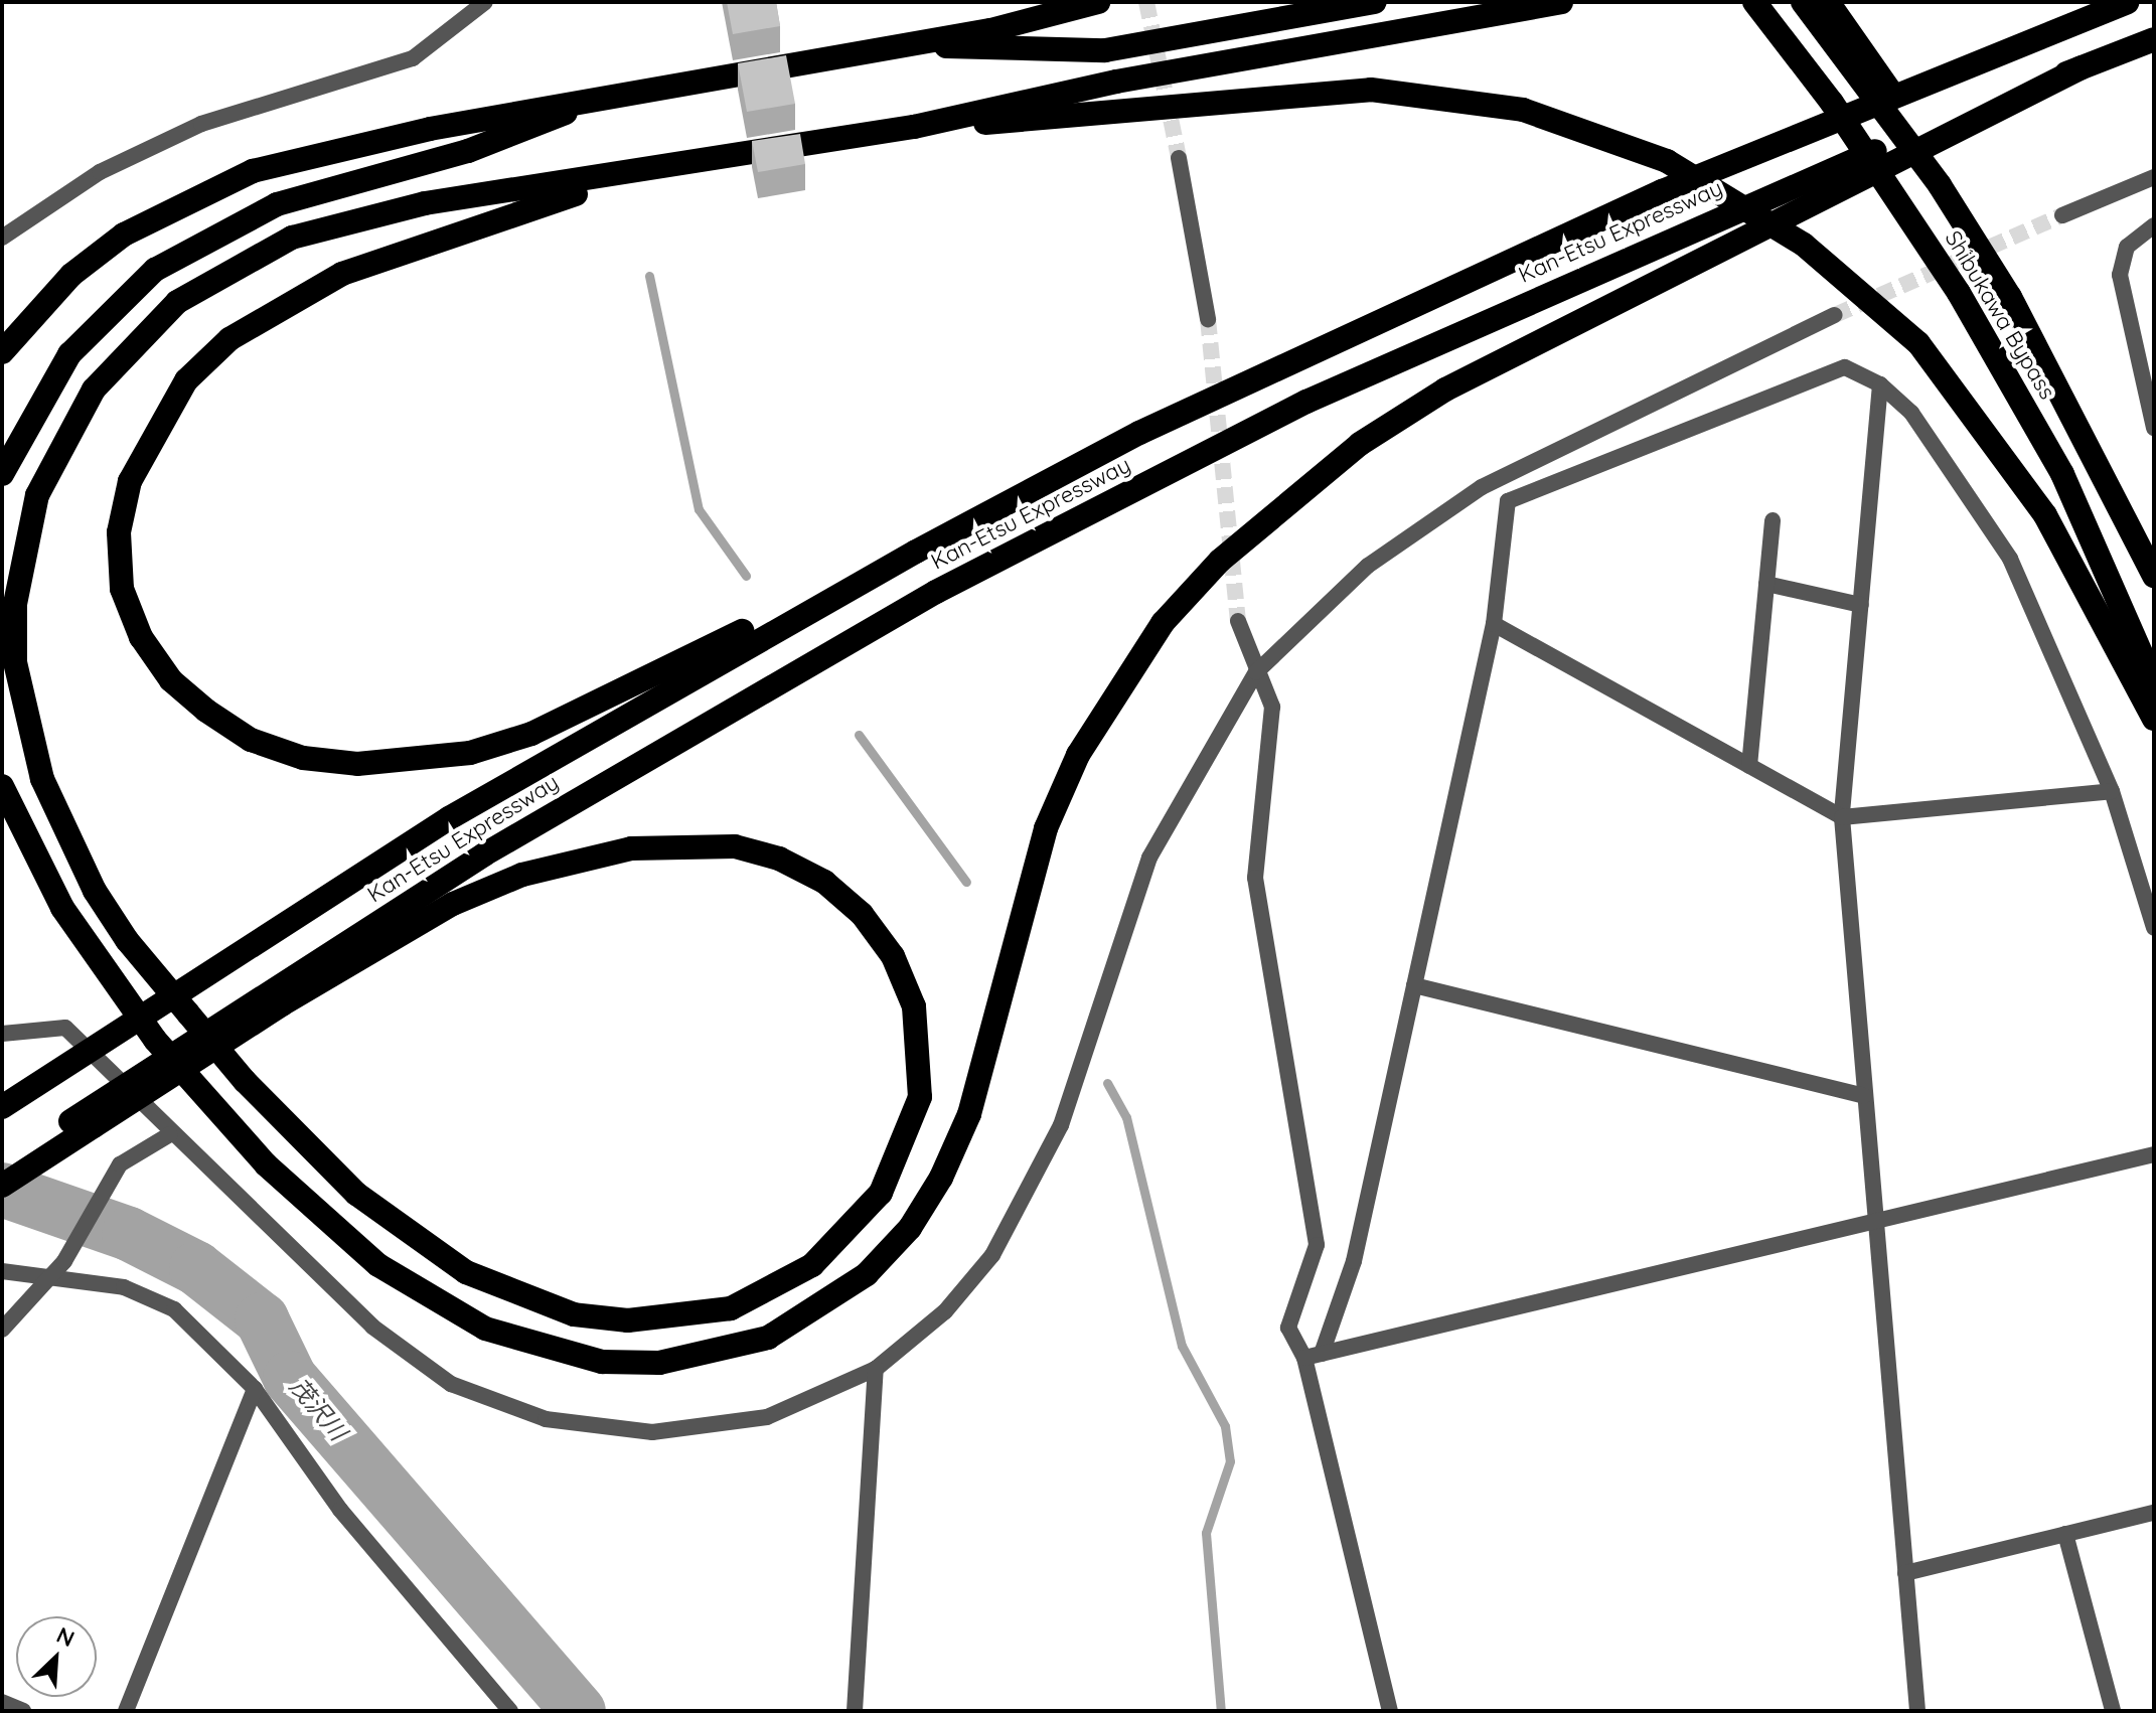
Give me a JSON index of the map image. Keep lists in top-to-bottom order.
{
  "streets": {
    "highway": ["Kan-Etsu Expressway", "Shibukawa Bypass"]
  },
  "water": ["茂沢川"],
  "north": "top right"
}
